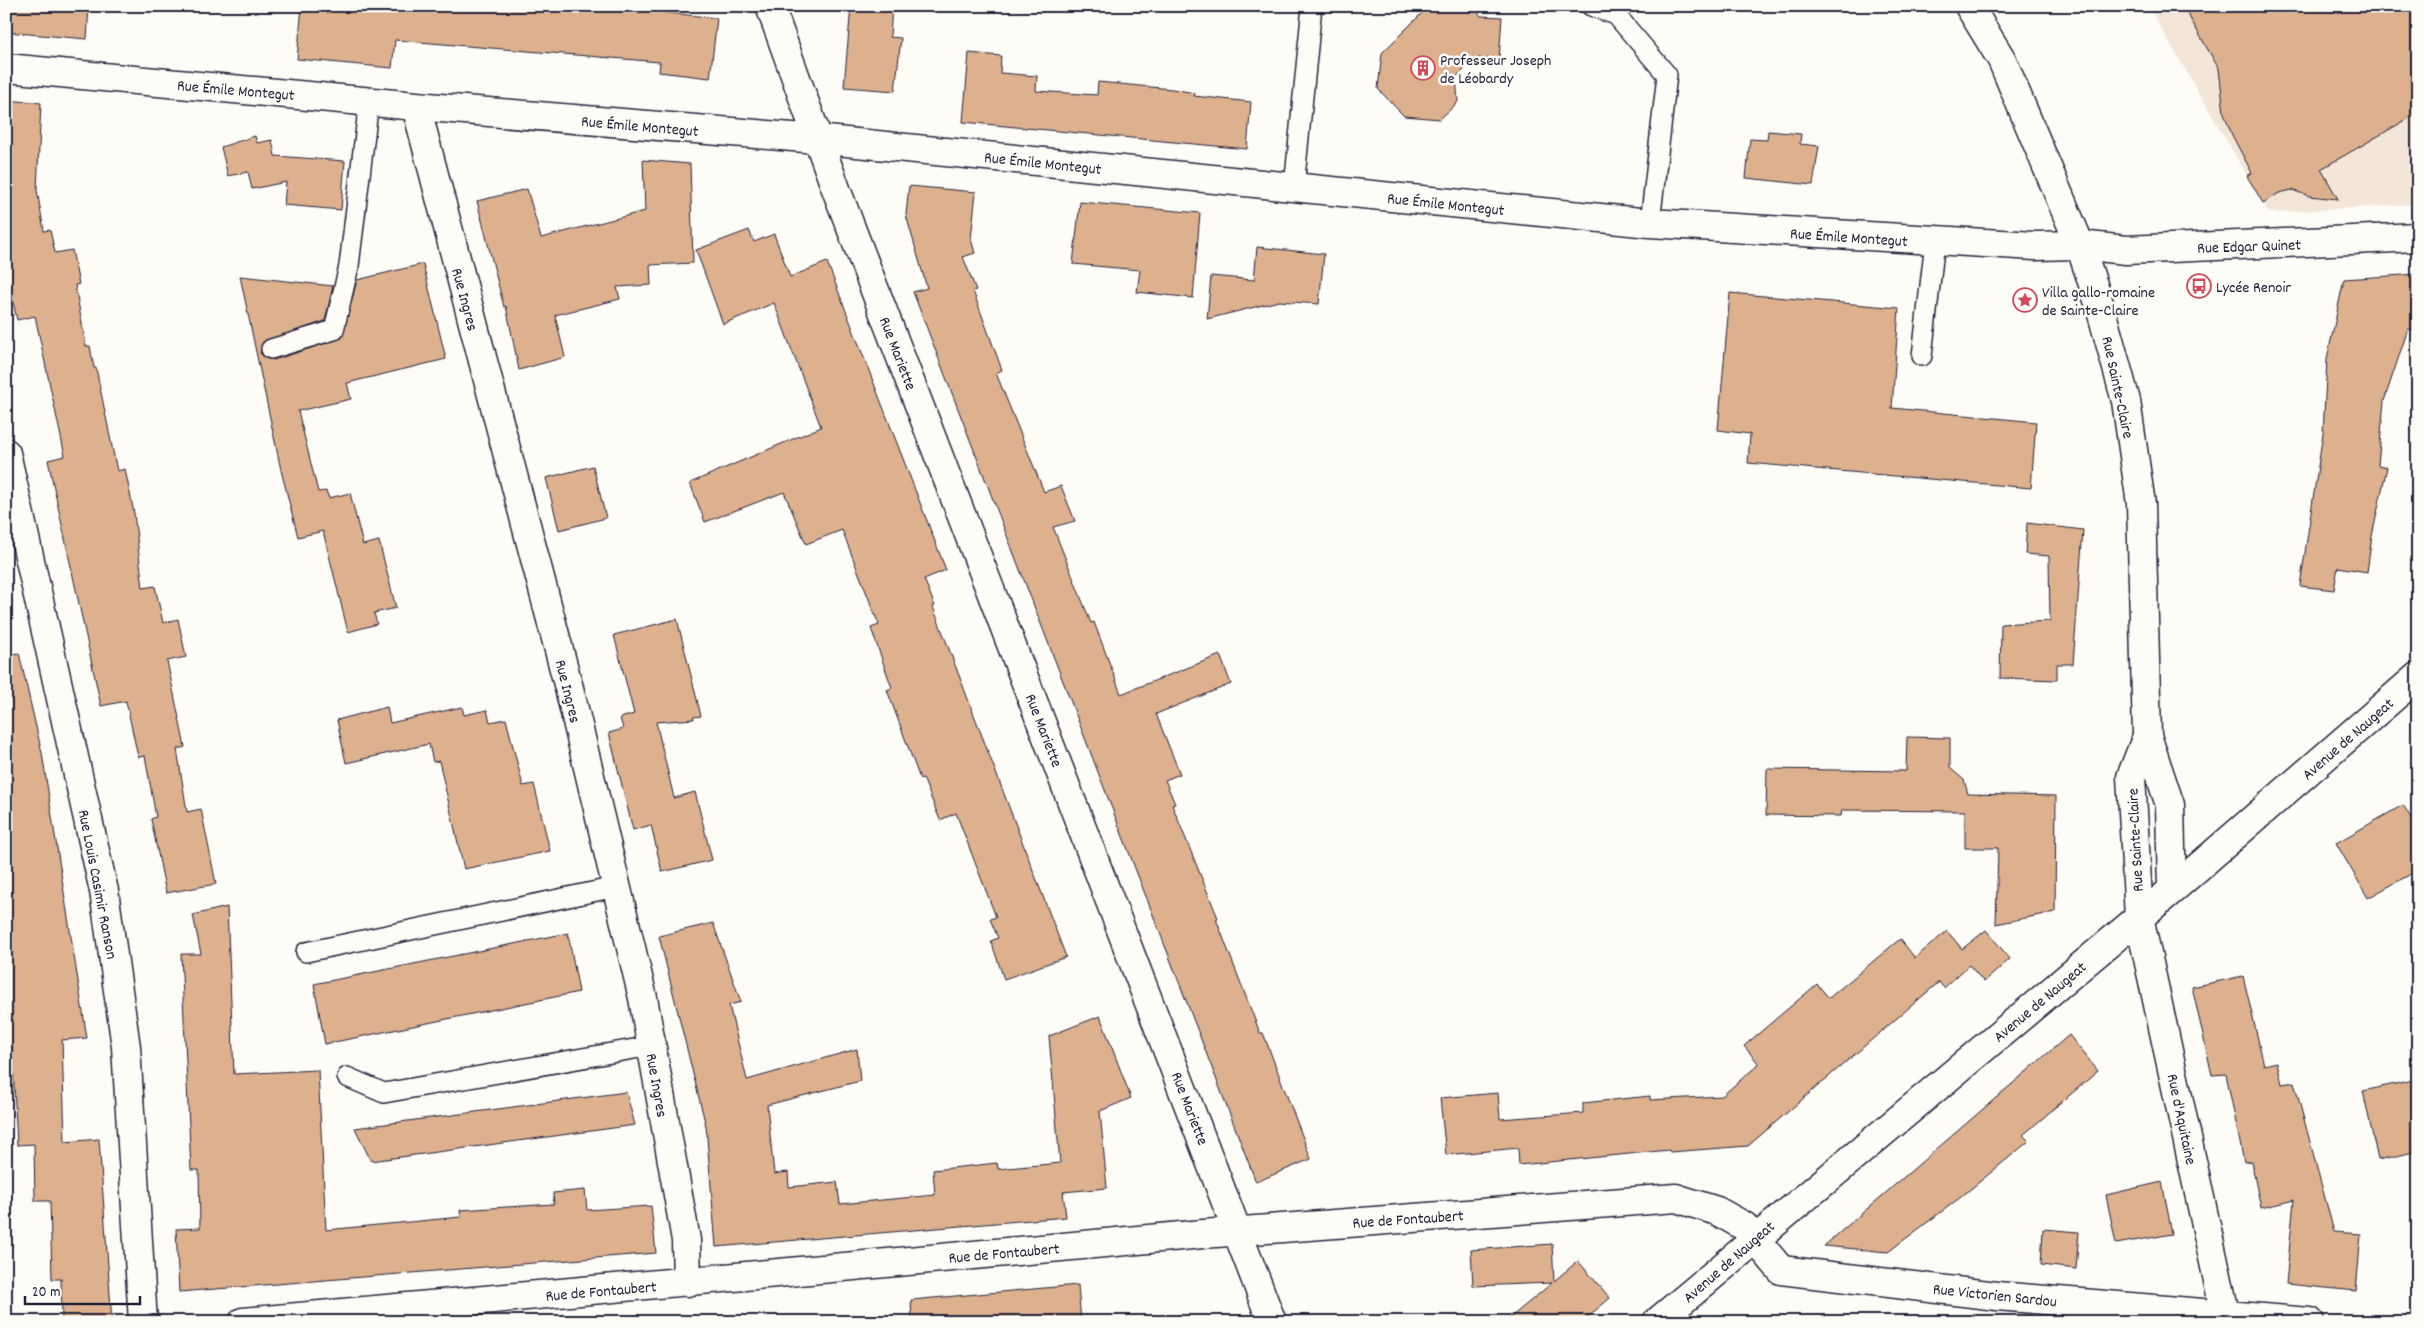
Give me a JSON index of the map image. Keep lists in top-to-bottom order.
{
  "streets": {
    "street": [
      "Rue Émile Montegut",
      "Rue Edgar Quinet",
      "Rue Ingres",
      "Rue Mariette",
      "Rue Sainte-Claire",
      "Avenue de Naugeat",
      "Rue Louis Casimir Ranson",
      "Rue d'Aquitaine",
      "Rue de Fontaubert",
      "Rue Victorien Sardou"
    ]
  },
  "crossings": [
    ["Rue Émile Montegut", "Rue Edgar Quinet"],
    ["Rue Émile Montegut", "Rue Ingres"],
    ["Rue Émile Montegut", "Rue Mariette"],
    ["Rue Émile Montegut", "Rue Sainte-Claire"],
    ["Rue Edgar Quinet", "Rue Sainte-Claire"],
    ["Rue Ingres", "Rue de Fontaubert"],
    ["Rue Mariette", "Rue de Fontaubert"],
    ["Rue Sainte-Claire", "Avenue de Naugeat"],
    ["Rue Sainte-Claire", "Rue d'Aquitaine"],
    ["Avenue de Naugeat", "Rue d'Aquitaine"],
    ["Avenue de Naugeat", "Rue de Fontaubert"],
    ["Avenue de Naugeat", "Rue Victorien Sardou"],
    ["Rue d'Aquitaine", "Rue Victorien Sardou"],
    ["Rue de Fontaubert", "Rue Victorien Sardou"]
  ],
  "places": {
    "building": ["Professeur Joseph de Léobardy"],
    "bus stop": ["Lycée Renoir"],
    "place": ["Villa gallo-romaine de Sainte-Claire"]
  },
  "scale_bar": "20 m"
}
